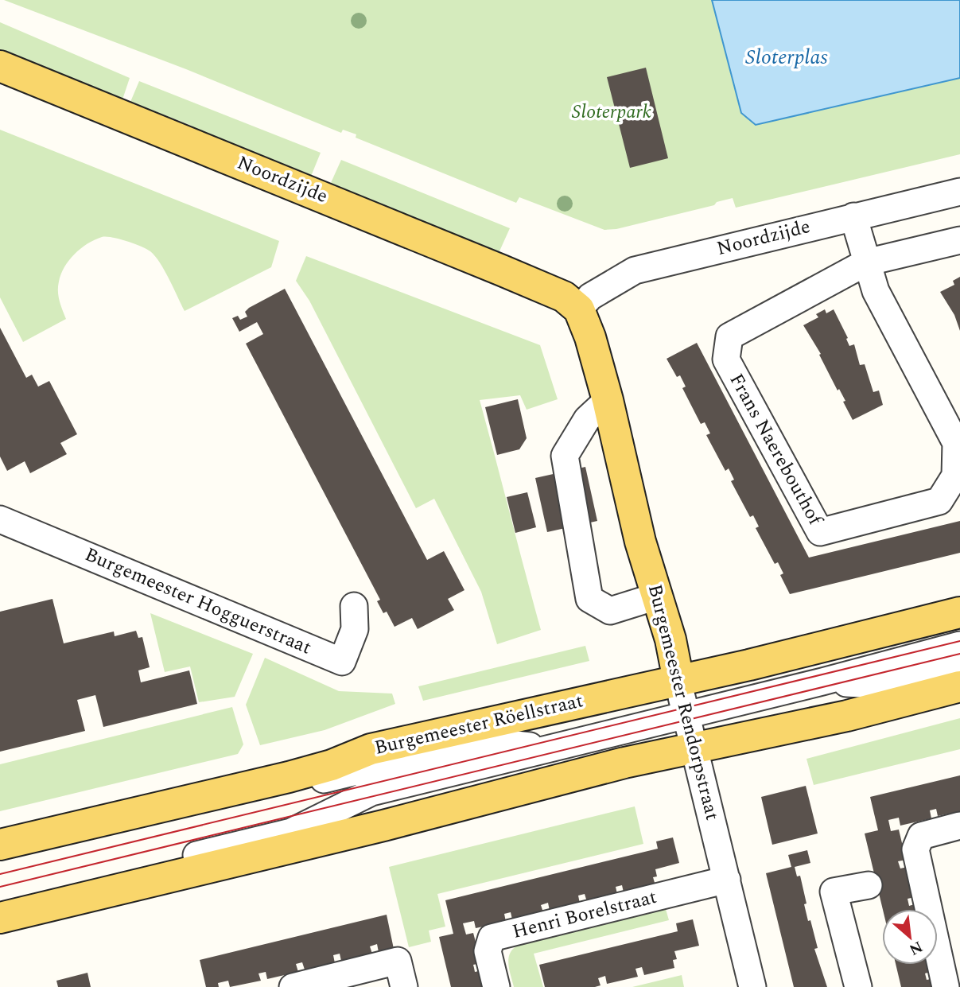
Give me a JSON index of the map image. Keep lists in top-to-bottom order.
{
  "streets": {
    "main road": ["Noordzijde", "Burgemeester Rendorpstraat", "Burgemeester Röellstraat"],
    "street": ["Frans Naerebouthof", "Burgemeester Hogguerstraat", "Henri Borelstraat"]
  },
  "crossings": [
    ["Noordzijde", "Frans Naerebouthof"],
    ["Noordzijde", "Burgemeester Rendorpstraat"],
    ["Burgemeester Rendorpstraat", "Burgemeester Röellstraat"],
    ["Burgemeester Rendorpstraat", "Henri Borelstraat"]
  ],
  "water": ["Sloterplas"],
  "parks": ["Sloterpark"],
  "north": "bottom right"
}
